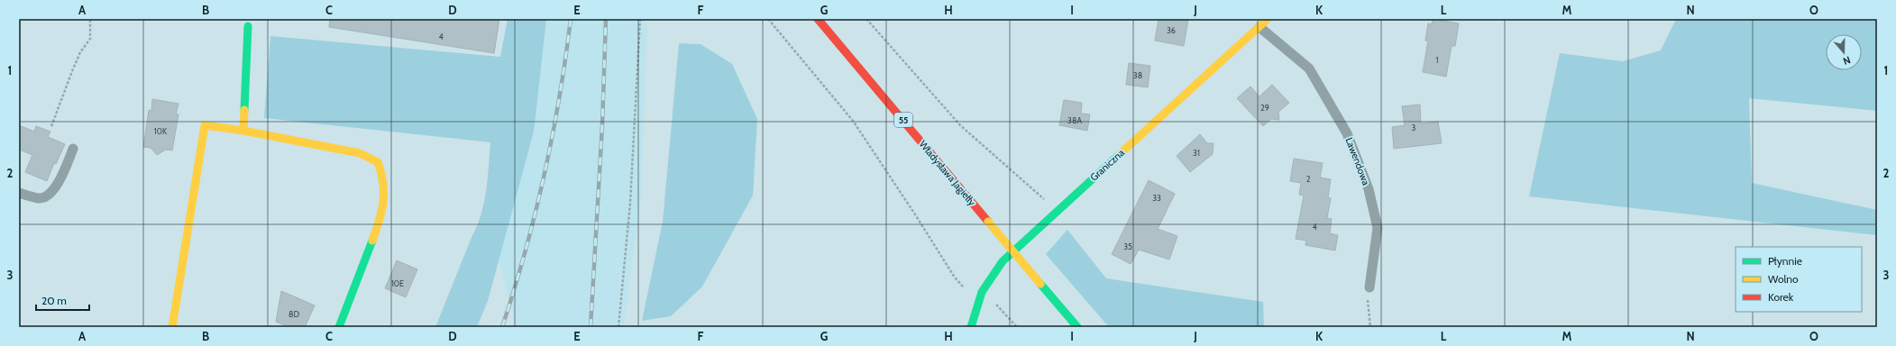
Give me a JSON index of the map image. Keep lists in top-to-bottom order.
{
  "streets": {
    "street": ["55", "Graniczna", "Władysława Jagiełły"],
    "lane": ["Lawendowa"]
  },
  "crossings": [
    ["Lawendowa", "Graniczna"]
  ],
  "house_numbers": [
    "36",
    "4",
    "1",
    "38",
    "29",
    "38A",
    "3",
    "10K",
    "31",
    "2",
    "33",
    "4",
    "35",
    "10E",
    "8D"
  ],
  "legend": ["Płynnie", "Wolno", "Korek"],
  "scale_bar": "20 m",
  "north": "bottom",
  "grid": {
    "columns": [
      "A",
      "B",
      "C",
      "D",
      "E",
      "F",
      "G",
      "H",
      "I",
      "J",
      "K",
      "L",
      "M",
      "N",
      "O"
    ],
    "rows": ["1", "2", "3"]
  }
}
